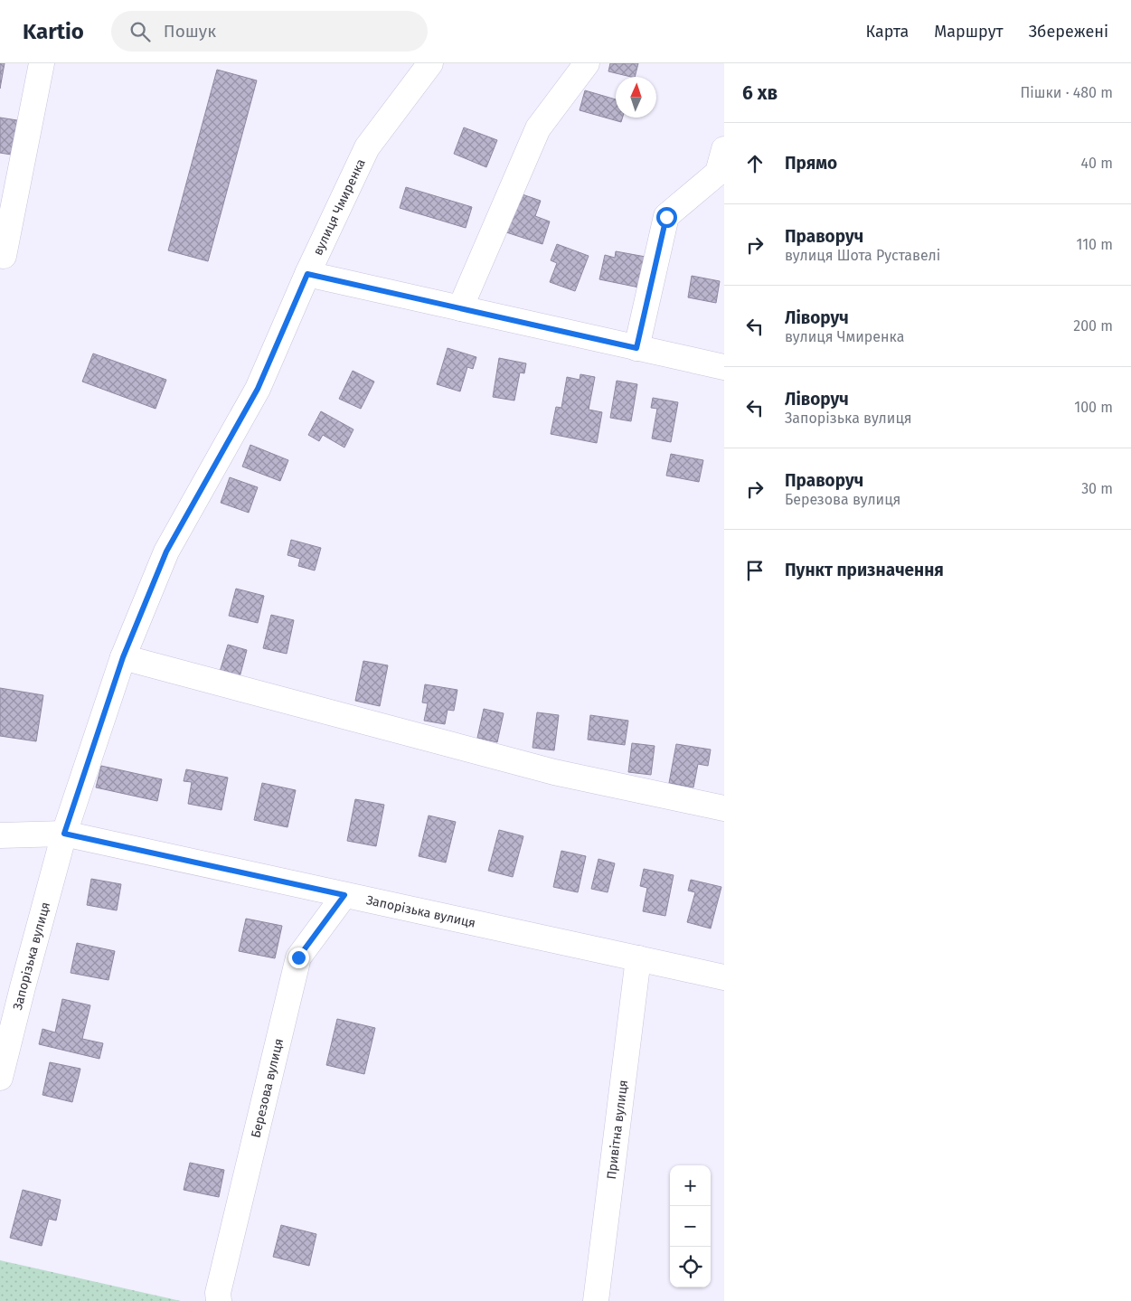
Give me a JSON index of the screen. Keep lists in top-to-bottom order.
{
  "streets": {
    "street": [
      "вулиця Чмиренка",
      "Запорізька вулиця",
      "Березова вулиця",
      "Привітна вулиця"
    ]
  },
  "crossings": [
    ["вулиця Чмиренка", "Запорізька вулиця"],
    ["Запорізька вулиця", "Березова вулиця"],
    ["Запорізька вулиця", "Привітна вулиця"]
  ],
  "north": "top",
  "page": {
    "header": "Kartio",
    "search": "Пошук",
    "nav": ["Карта", "Маршрут", "Збережені"],
    "heading": ["6 хв", "Пішки · 480 m"],
    "list": [
      ["Прямо", "40 m"],
      ["Праворуч", "вулиця Шота Руставелі", "110 m"],
      ["Ліворуч", "вулиця Чмиренка", "200 m"],
      ["Ліворуч", "Запорізька вулиця", "100 m"],
      ["Праворуч", "Березова вулиця", "30 m"],
      "Пункт призначення"
    ],
    "map_buttons": ["+", "−"]
  }
}
